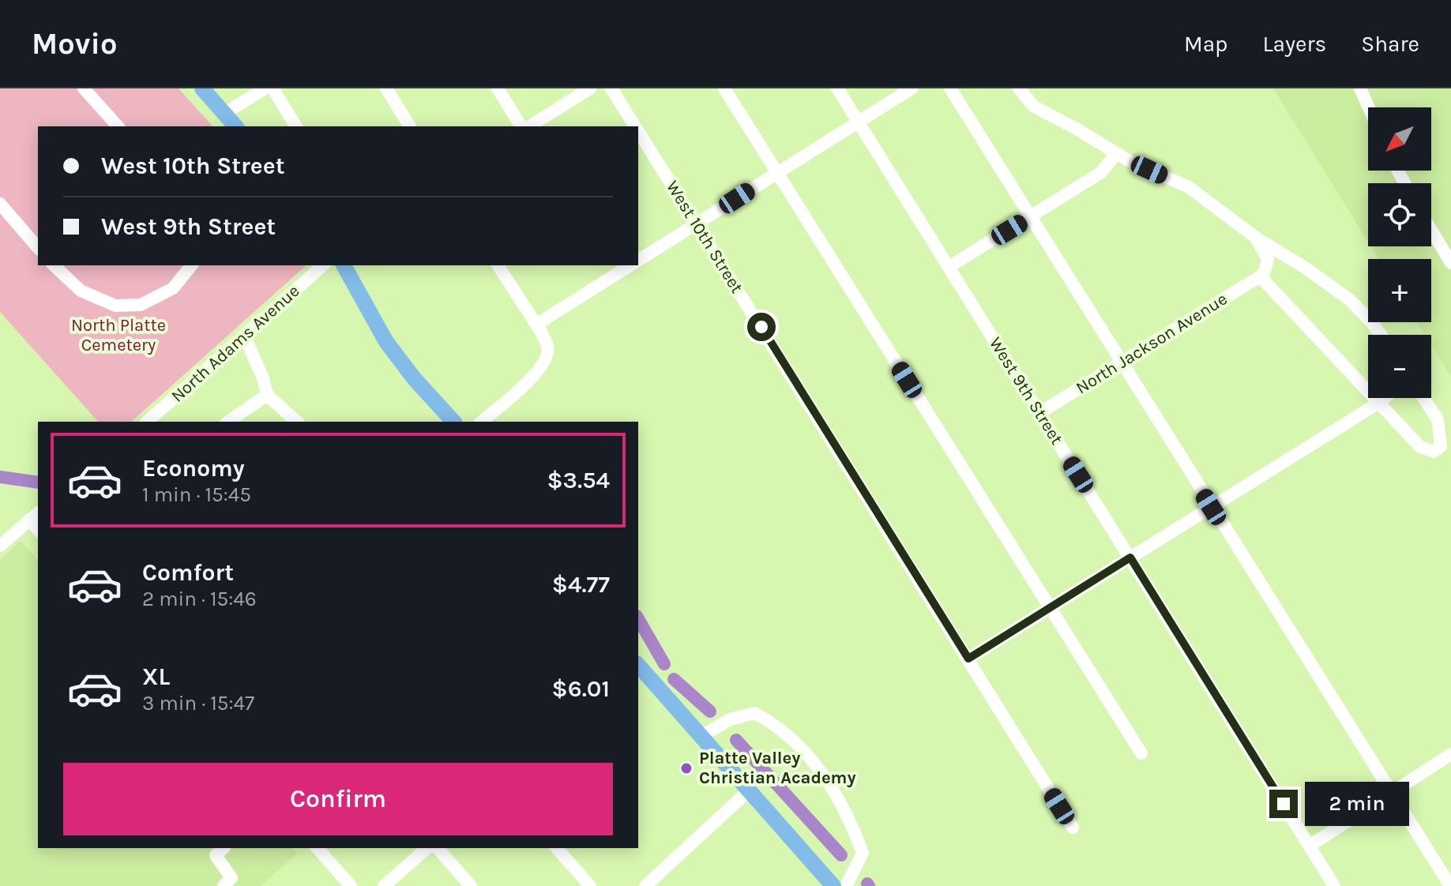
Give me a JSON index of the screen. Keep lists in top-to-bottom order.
{
  "streets": {
    "street": [
      "West 10th Street",
      "North Adams Avenue",
      "North Jackson Avenue",
      "West 9th Street"
    ]
  },
  "crossings": [
    ["North Jackson Avenue", "West 9th Street"]
  ],
  "parks": ["North Platte Cemetery"],
  "places": ["Platte Valley Christian Academy"],
  "north": "bottom left",
  "page": {
    "header": "Movio",
    "nav": ["Map", "Layers", "Share"],
    "map_buttons": ["+", "−"],
    "banner": ["West 10th Street", "West 9th Street"],
    "list": [
      {
        "name": "Economy",
        "note": "1 min · 15:45",
        "value": "$3.54"
      },
      {
        "name": "Comfort",
        "note": "2 min · 15:46",
        "value": "$4.77"
      },
      {
        "name": "XL",
        "note": "3 min · 15:47",
        "value": "$6.01"
      }
    ],
    "buttons": "Confirm",
    "bubble": "2 min"
  }
}
